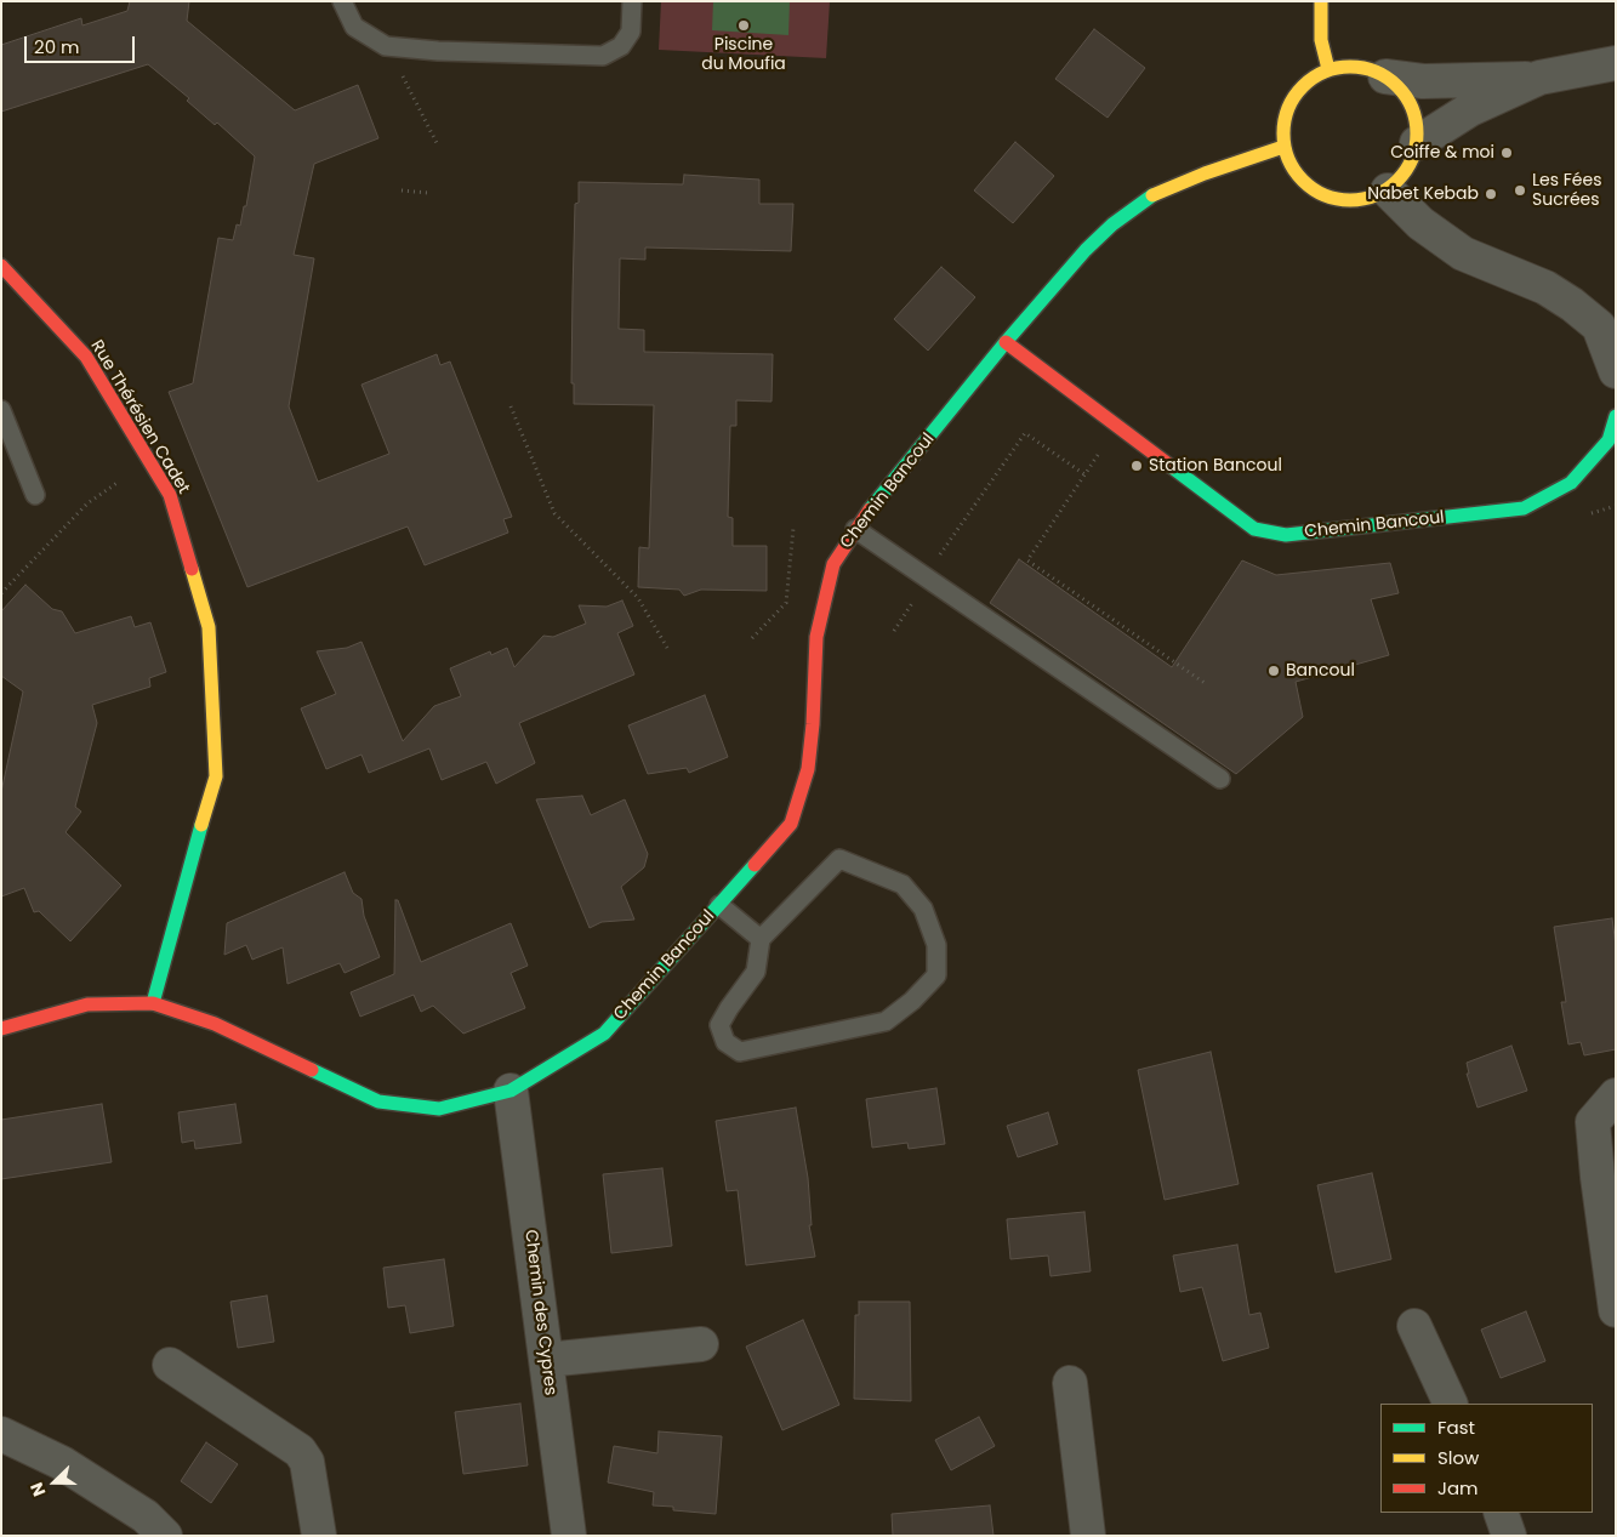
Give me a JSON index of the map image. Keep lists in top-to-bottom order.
{
  "streets": {
    "main road": ["Rue Thérésien Cadet", "Chemin Bancoul"],
    "street": ["Chemin des Cypres"]
  },
  "crossings": [
    ["Rue Thérésien Cadet", "Chemin Bancoul"],
    ["Chemin Bancoul", "Chemin des Cypres"]
  ],
  "places": [
    "Piscine du Moufia",
    "Coiffe & moi",
    "Les Fées Sucrées",
    "Nabet Kebab",
    "Station Bancoul",
    "Bancoul"
  ],
  "legend": ["Fast", "Slow", "Jam"],
  "scale_bar": "20 m",
  "north": "left"
}
